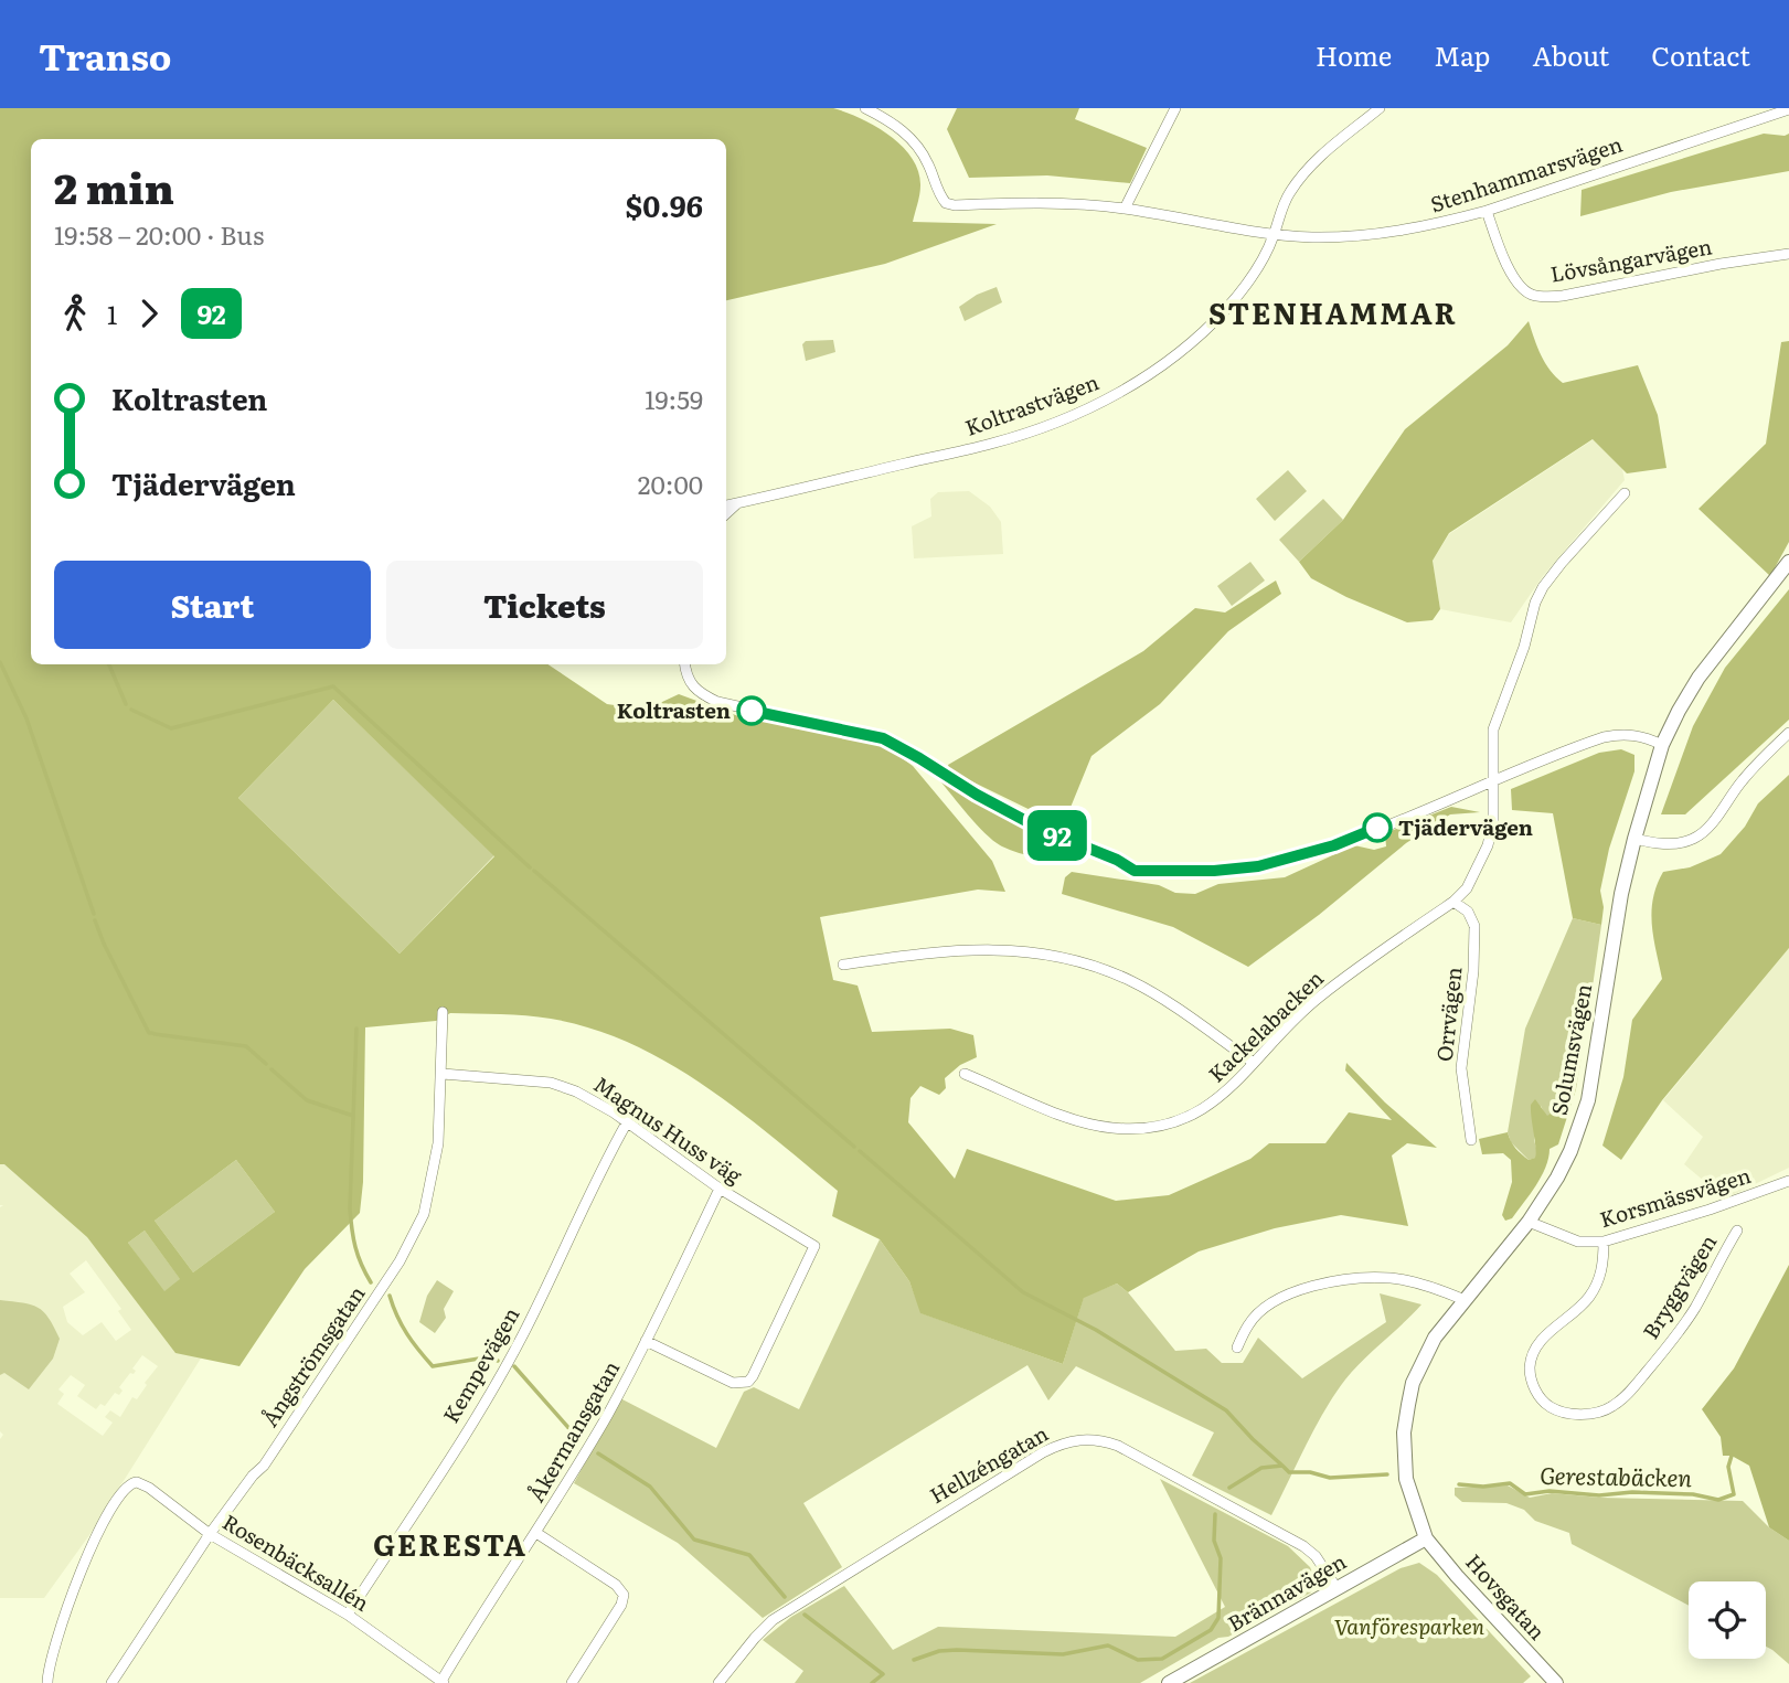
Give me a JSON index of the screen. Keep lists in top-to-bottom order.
{
  "streets": {
    "main road": ["Solumsvägen", "Brännavägen", "Hovsgatan"],
    "street": [
      "Stenhammarsvägen",
      "Lövsångarvägen",
      "Koltrastvägen",
      "Orrvägen",
      "Kackelabacken",
      "Magnus Huss väg",
      "Korsmässvägen",
      "Bryggvägen",
      "Ångströmsgatan",
      "Kempevägen",
      "Åkermansgatan",
      "Hellzéngatan",
      "Rosenbäcksallén"
    ]
  },
  "crossings": [
    ["Stenhammarsvägen", "Lövsångarvägen"],
    ["Stenhammarsvägen", "Koltrastvägen"],
    ["Orrvägen", "Kackelabacken"],
    ["Solumsvägen", "Korsmässvägen"],
    ["Solumsvägen", "Brännavägen"],
    ["Solumsvägen", "Hovsgatan"],
    ["Magnus Huss väg", "Ångströmsgatan"],
    ["Magnus Huss väg", "Kempevägen"],
    ["Magnus Huss väg", "Åkermansgatan"],
    ["Korsmässvägen", "Bryggvägen"],
    ["Ångströmsgatan", "Rosenbäcksallén"],
    ["Kempevägen", "Rosenbäcksallén"],
    ["Åkermansgatan", "Rosenbäcksallén"],
    ["Hellzéngatan", "Brännavägen"],
    ["Brännavägen", "Hovsgatan"]
  ],
  "districts": ["STENHAMMAR", "GERESTA"],
  "water": ["Gerestabäcken"],
  "parks": ["Vanföresparken"],
  "places": ["Koltrasten", "Tjädervägen"],
  "lines": ["bus line 92"],
  "page": {
    "header": "Transo",
    "nav": [
      "Home",
      "Map",
      "About",
      "Contact"
    ],
    "on_map": "92",
    "heading": ["2 min", "19:58 – 20:00 · Bus", "$0.96"],
    "legs": ["1", "92"],
    "list": [
      {
        "name": "Koltrasten",
        "value": "19:59"
      },
      {
        "name": "Tjädervägen",
        "value": "20:00"
      }
    ],
    "buttons": ["Start", "Tickets"]
  }
}
